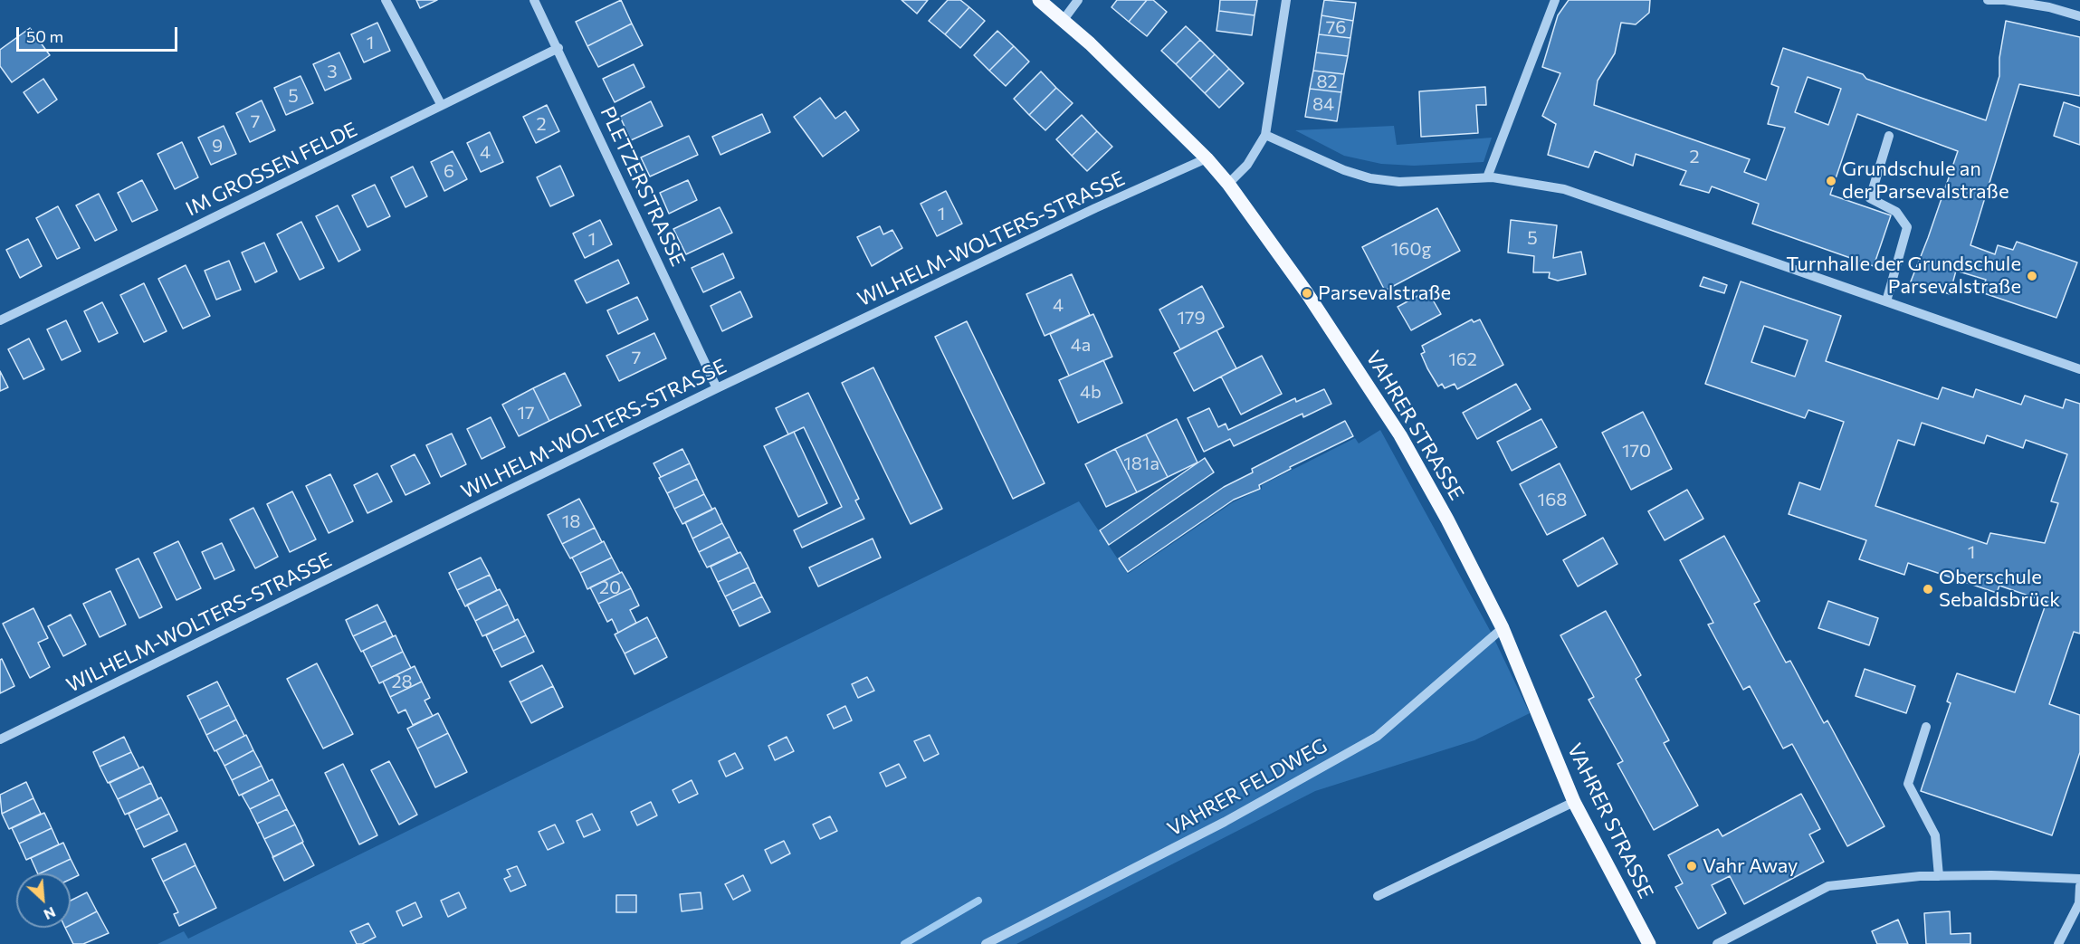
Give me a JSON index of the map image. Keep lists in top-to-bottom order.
{
  "streets": {
    "main road": ["VAHRER STRASSE"],
    "street": [
      "IM GROSSEN FELDE",
      "PLETZERSTRASSE",
      "WILHELM-WOLTERS-STRASSE",
      "VAHRER FELDWEG"
    ]
  },
  "crossings": [
    ["IM GROSSEN FELDE", "PLETZERSTRASSE"],
    ["PLETZERSTRASSE", "WILHELM-WOLTERS-STRASSE"],
    ["WILHELM-WOLTERS-STRASSE", "VAHRER STRASSE"],
    ["VAHRER STRASSE", "VAHRER FELDWEG"]
  ],
  "places": [
    "Grundschule an der Parsevalstraße",
    "Turnhalle der Grundschule Parsevalstraße",
    "Parsevalstraße",
    "Oberschule Sebaldsbrück",
    "Vahr Away"
  ],
  "house_numbers": [
    "76",
    "1",
    "3",
    "82",
    "5",
    "84",
    "7",
    "2",
    "9",
    "4",
    "2",
    "6",
    "1",
    "5",
    "1",
    "160g",
    "4",
    "179",
    "4a",
    "7",
    "162",
    "4b",
    "17",
    "170",
    "181a",
    "168",
    "18",
    "1",
    "20",
    "28"
  ],
  "scale_bar": "50 m",
  "north": "bottom right"
}
